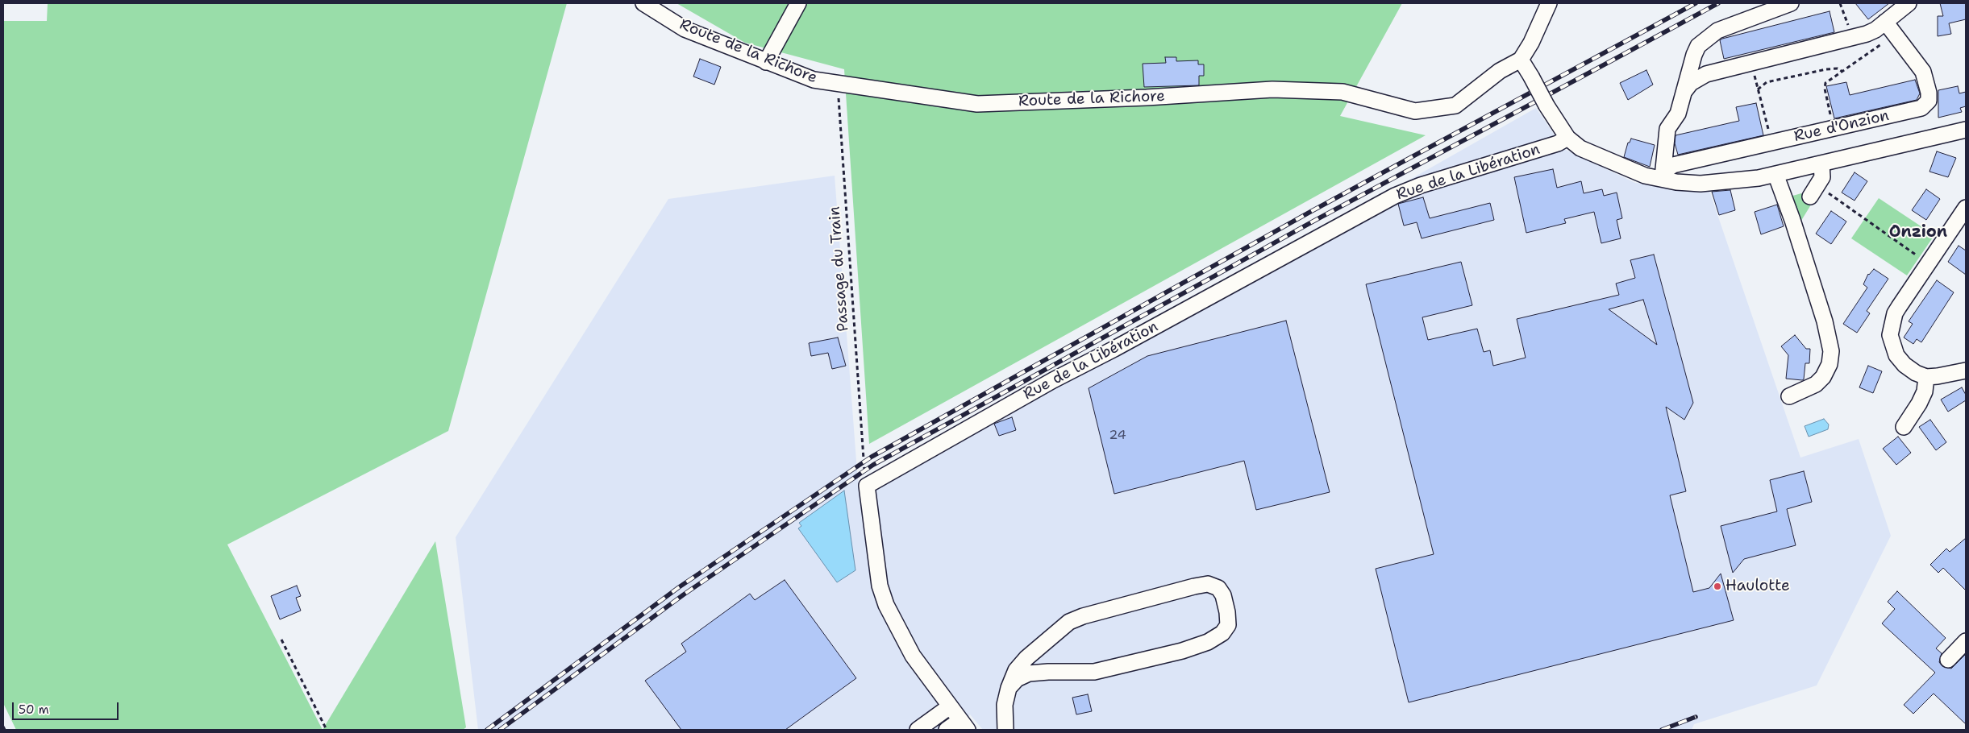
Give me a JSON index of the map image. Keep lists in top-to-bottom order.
{
  "streets": {
    "street": ["Route de la Richore", "Rue d'Onzion", "Rue de la Libération"],
    "path": ["Passage du Train"]
  },
  "crossings": [
    ["Route de la Richore", "Rue d'Onzion"],
    ["Route de la Richore", "Passage du Train"],
    ["Rue d'Onzion", "Rue de la Libération"]
  ],
  "districts": ["Onzion"],
  "places": ["Haulotte"],
  "house_numbers": ["24"],
  "scale_bar": "50 m"
}
